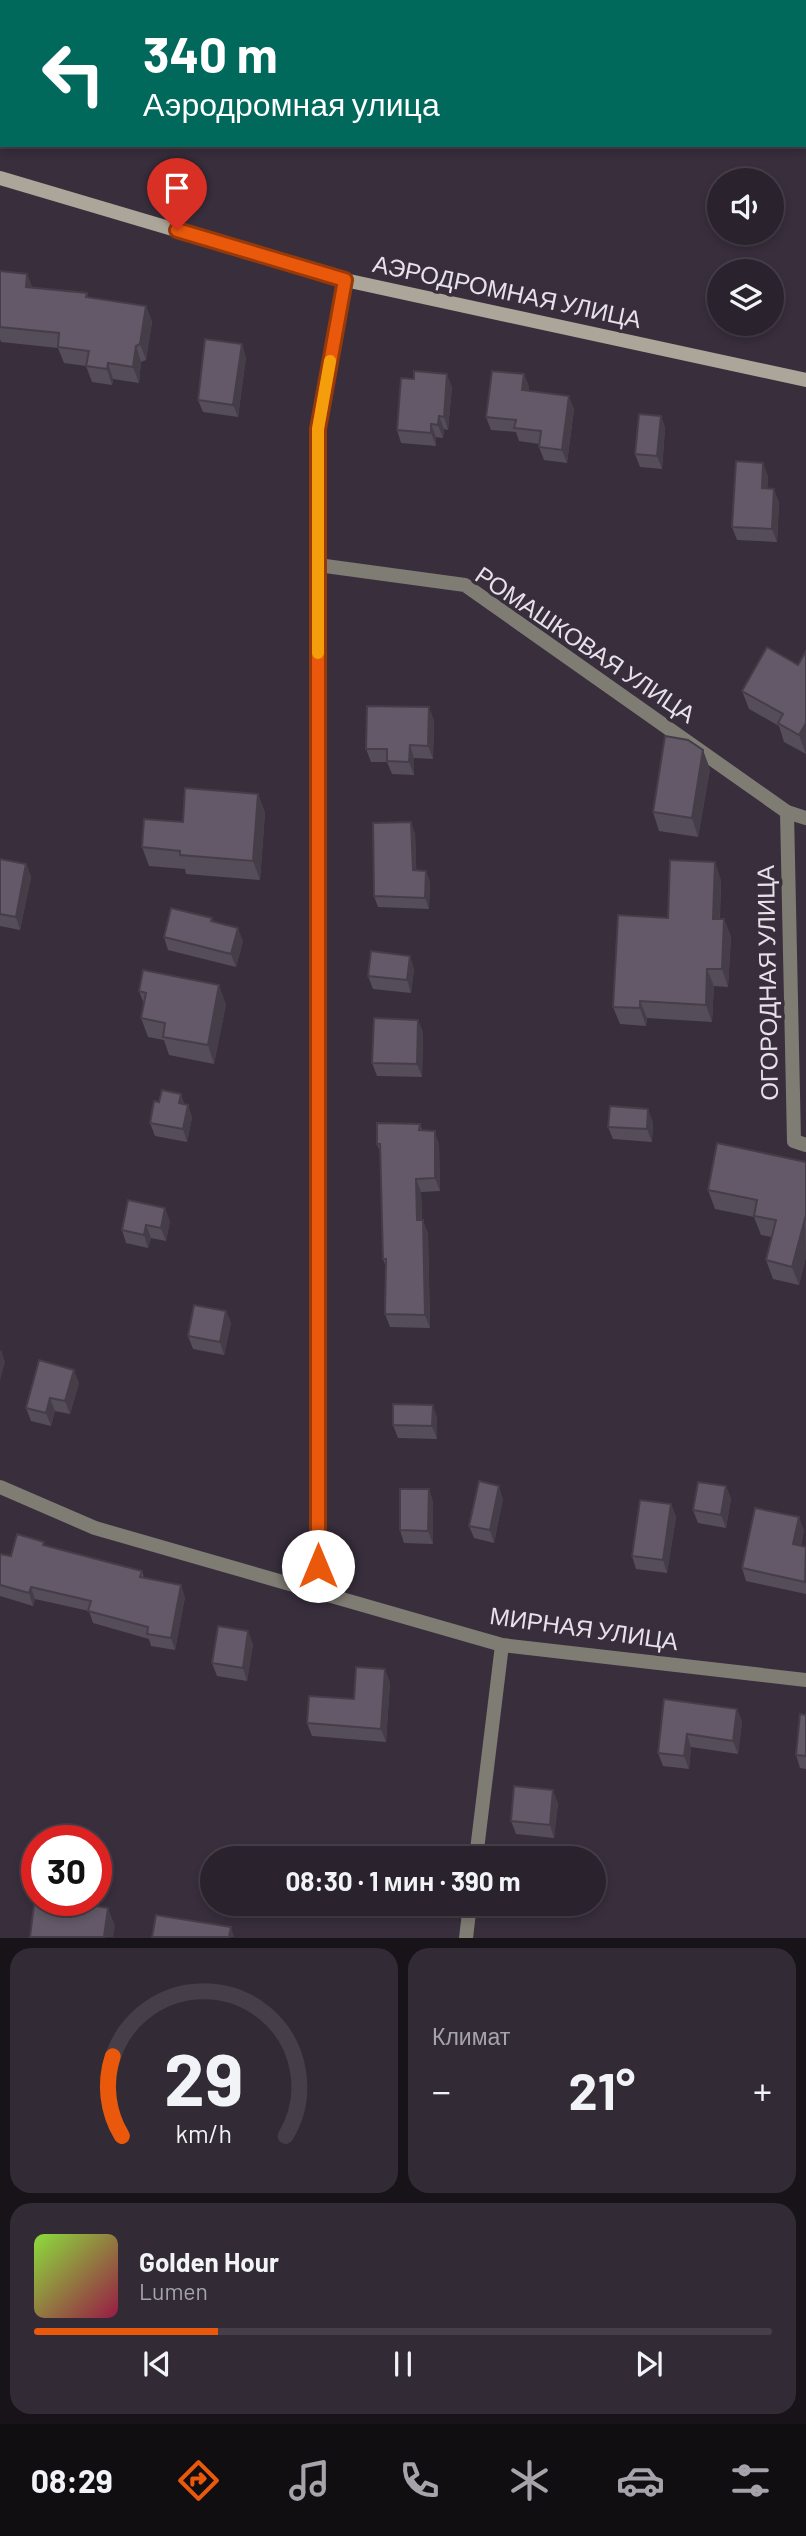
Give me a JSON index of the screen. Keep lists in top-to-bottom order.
{
  "streets": {
    "street": [
      "АЭРОДРОМНАЯ УЛИЦА",
      "РОМАШКОВАЯ УЛИЦА",
      "ОГОРОДНАЯ УЛИЦА",
      "МИРНАЯ УЛИЦА"
    ]
  },
  "crossings": [
    ["РОМАШКОВАЯ УЛИЦА", "ОГОРОДНАЯ УЛИЦА"]
  ],
  "page": {
    "turn": ["340 m", "Аэродромная улица"],
    "limit": "30",
    "trip": "08:30 · 1 мин · 390 m",
    "tile": "Климат",
    "heat": ["−", "21°", "+"],
    "song": ["Golden Hour", "Lumen"],
    "tabs": "08:29",
    "gauge": ["29", "km/h"]
  }
}
